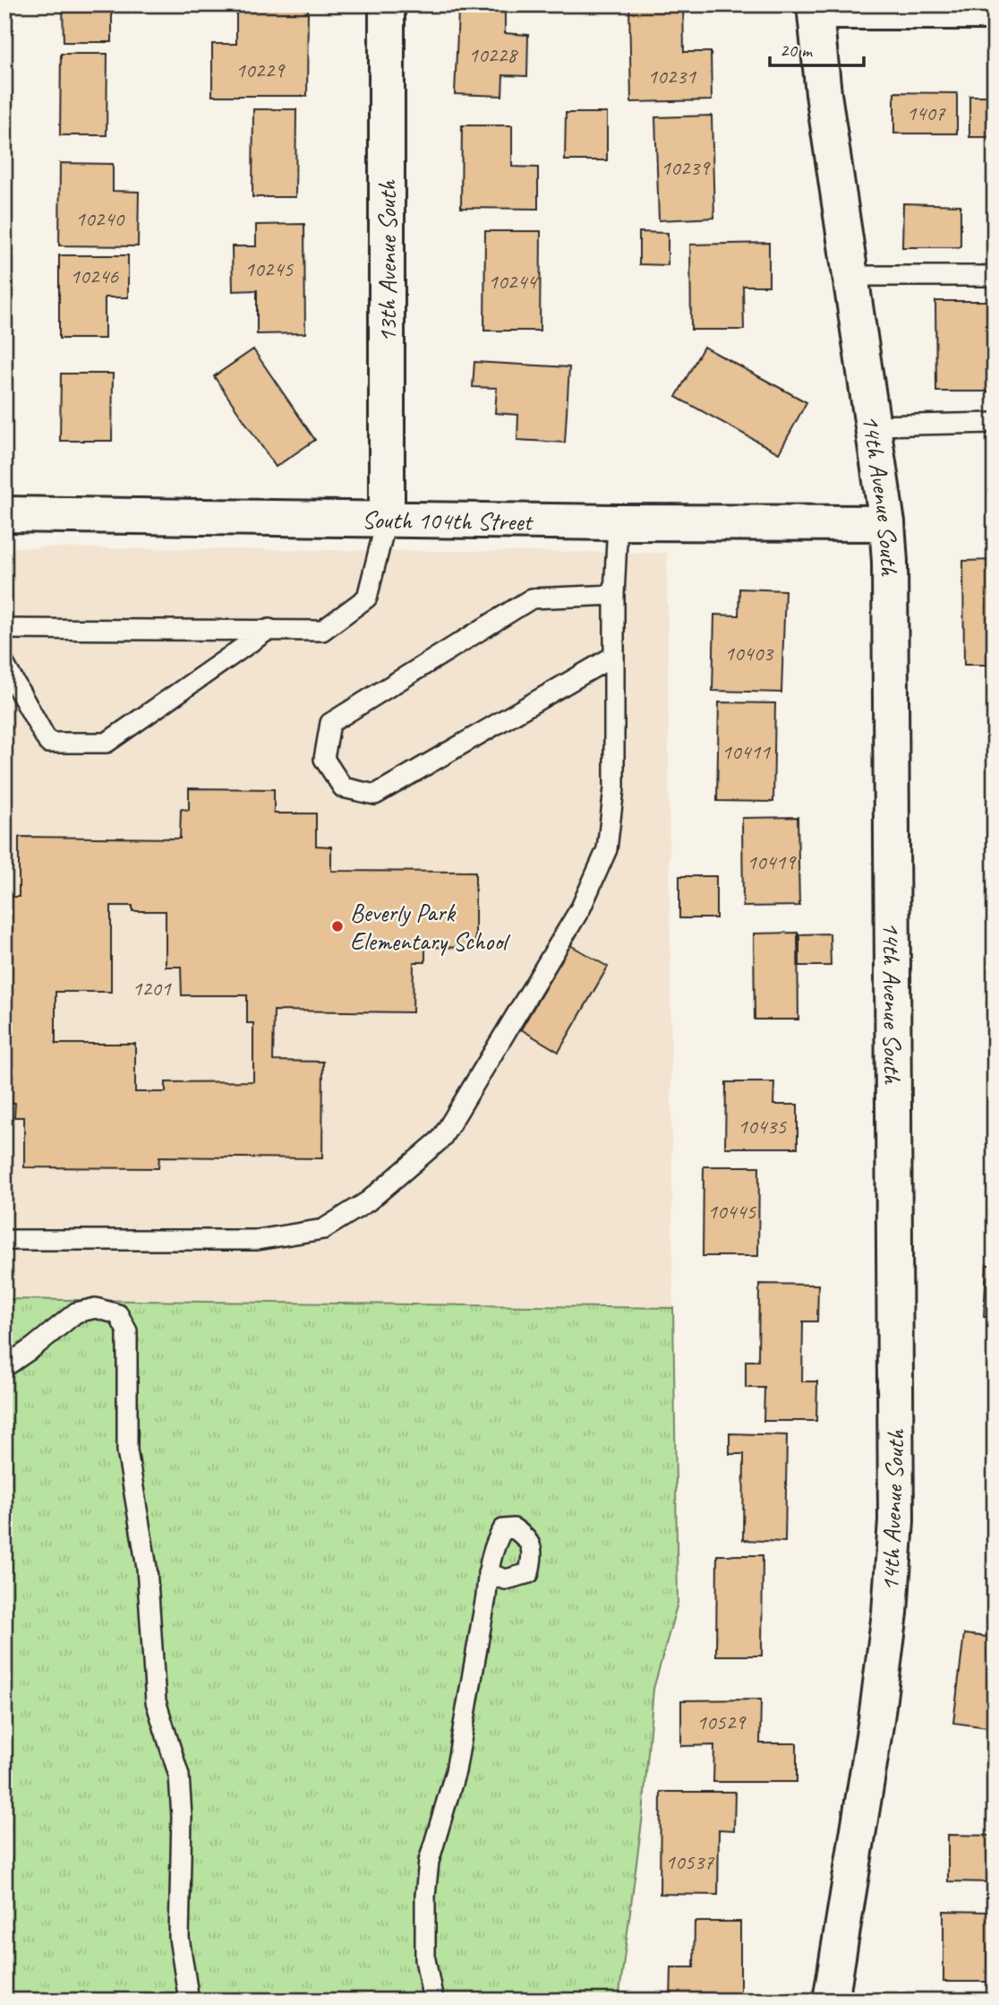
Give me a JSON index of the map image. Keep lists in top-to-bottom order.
{
  "streets": {
    "street": ["13th Avenue South", "14th Avenue South", "South 104th Street"]
  },
  "crossings": [
    ["13th Avenue South", "South 104th Street"],
    ["14th Avenue South", "South 104th Street"]
  ],
  "places": ["Beverly Park Elementary School"],
  "house_numbers": [
    "10228",
    "10229",
    "10231",
    "1407",
    "10239",
    "10240",
    "10245",
    "10246",
    "10244",
    "10403",
    "10411",
    "10419",
    "1201",
    "10435",
    "10445",
    "10529",
    "10537"
  ],
  "scale_bar": "20 m"
}
